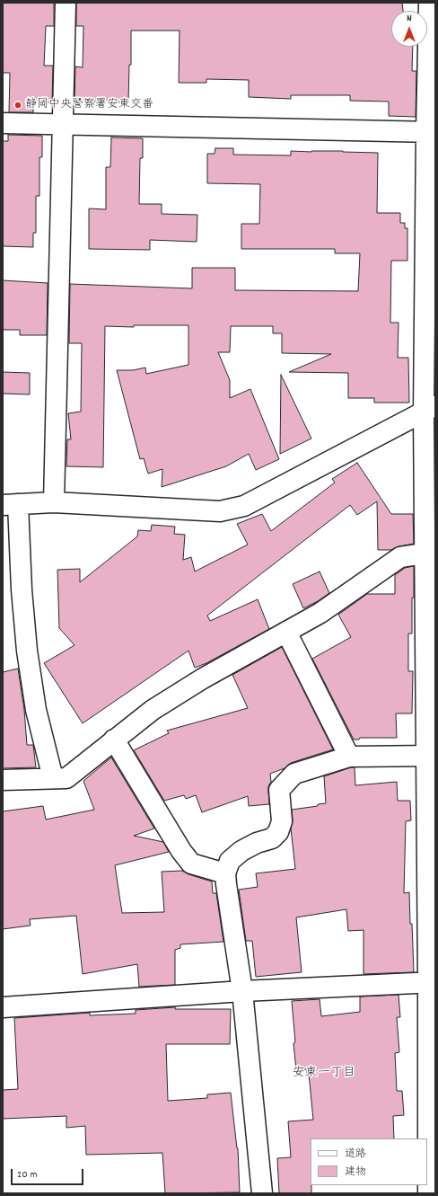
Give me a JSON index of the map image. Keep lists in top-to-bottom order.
{
  "districts": ["安東一丁目"],
  "places": ["静岡中央警察署安東交番"],
  "legend": ["道路", "建物"],
  "scale_bar": "20 m",
  "north": "top"
}
